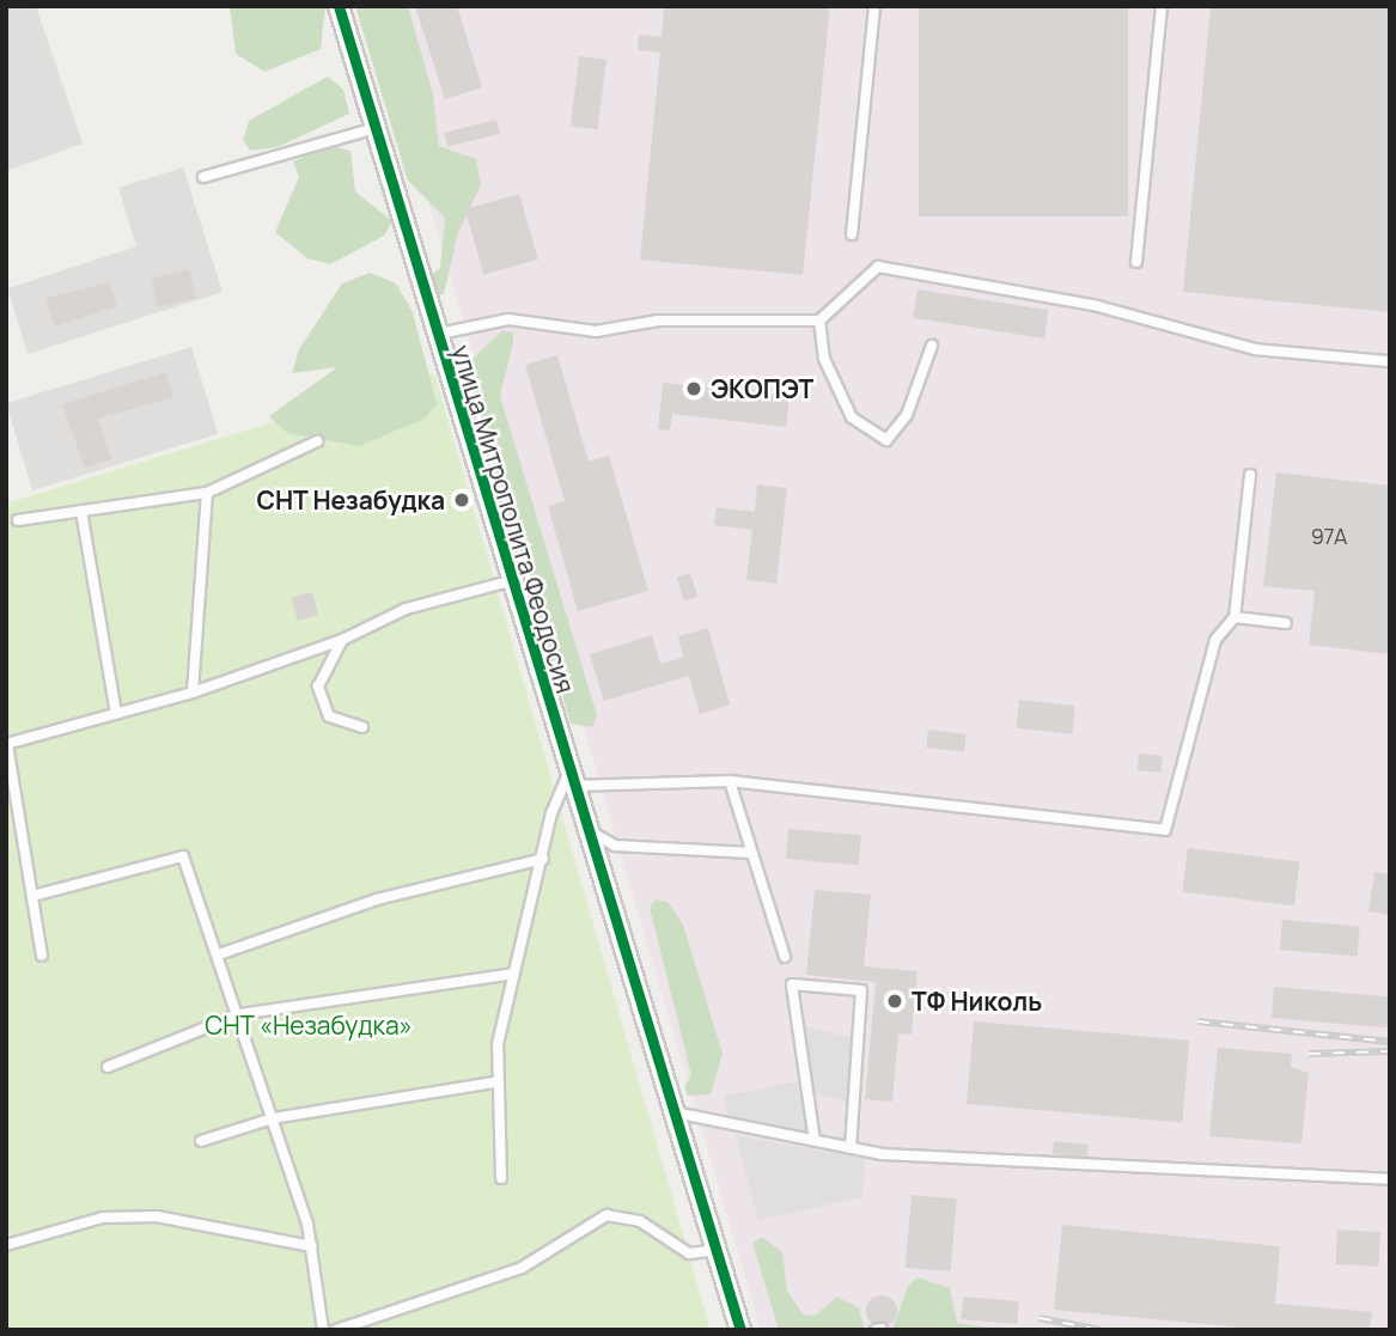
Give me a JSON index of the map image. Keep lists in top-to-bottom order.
{
  "streets": {
    "street": ["улица Митрополита Феодосия"]
  },
  "parks": ["СНТ «Незабудка»"],
  "places": ["ЭКОПЭТ", "СНТ Незабудка", "ТФ Николь"],
  "house_numbers": ["97А"]
}
